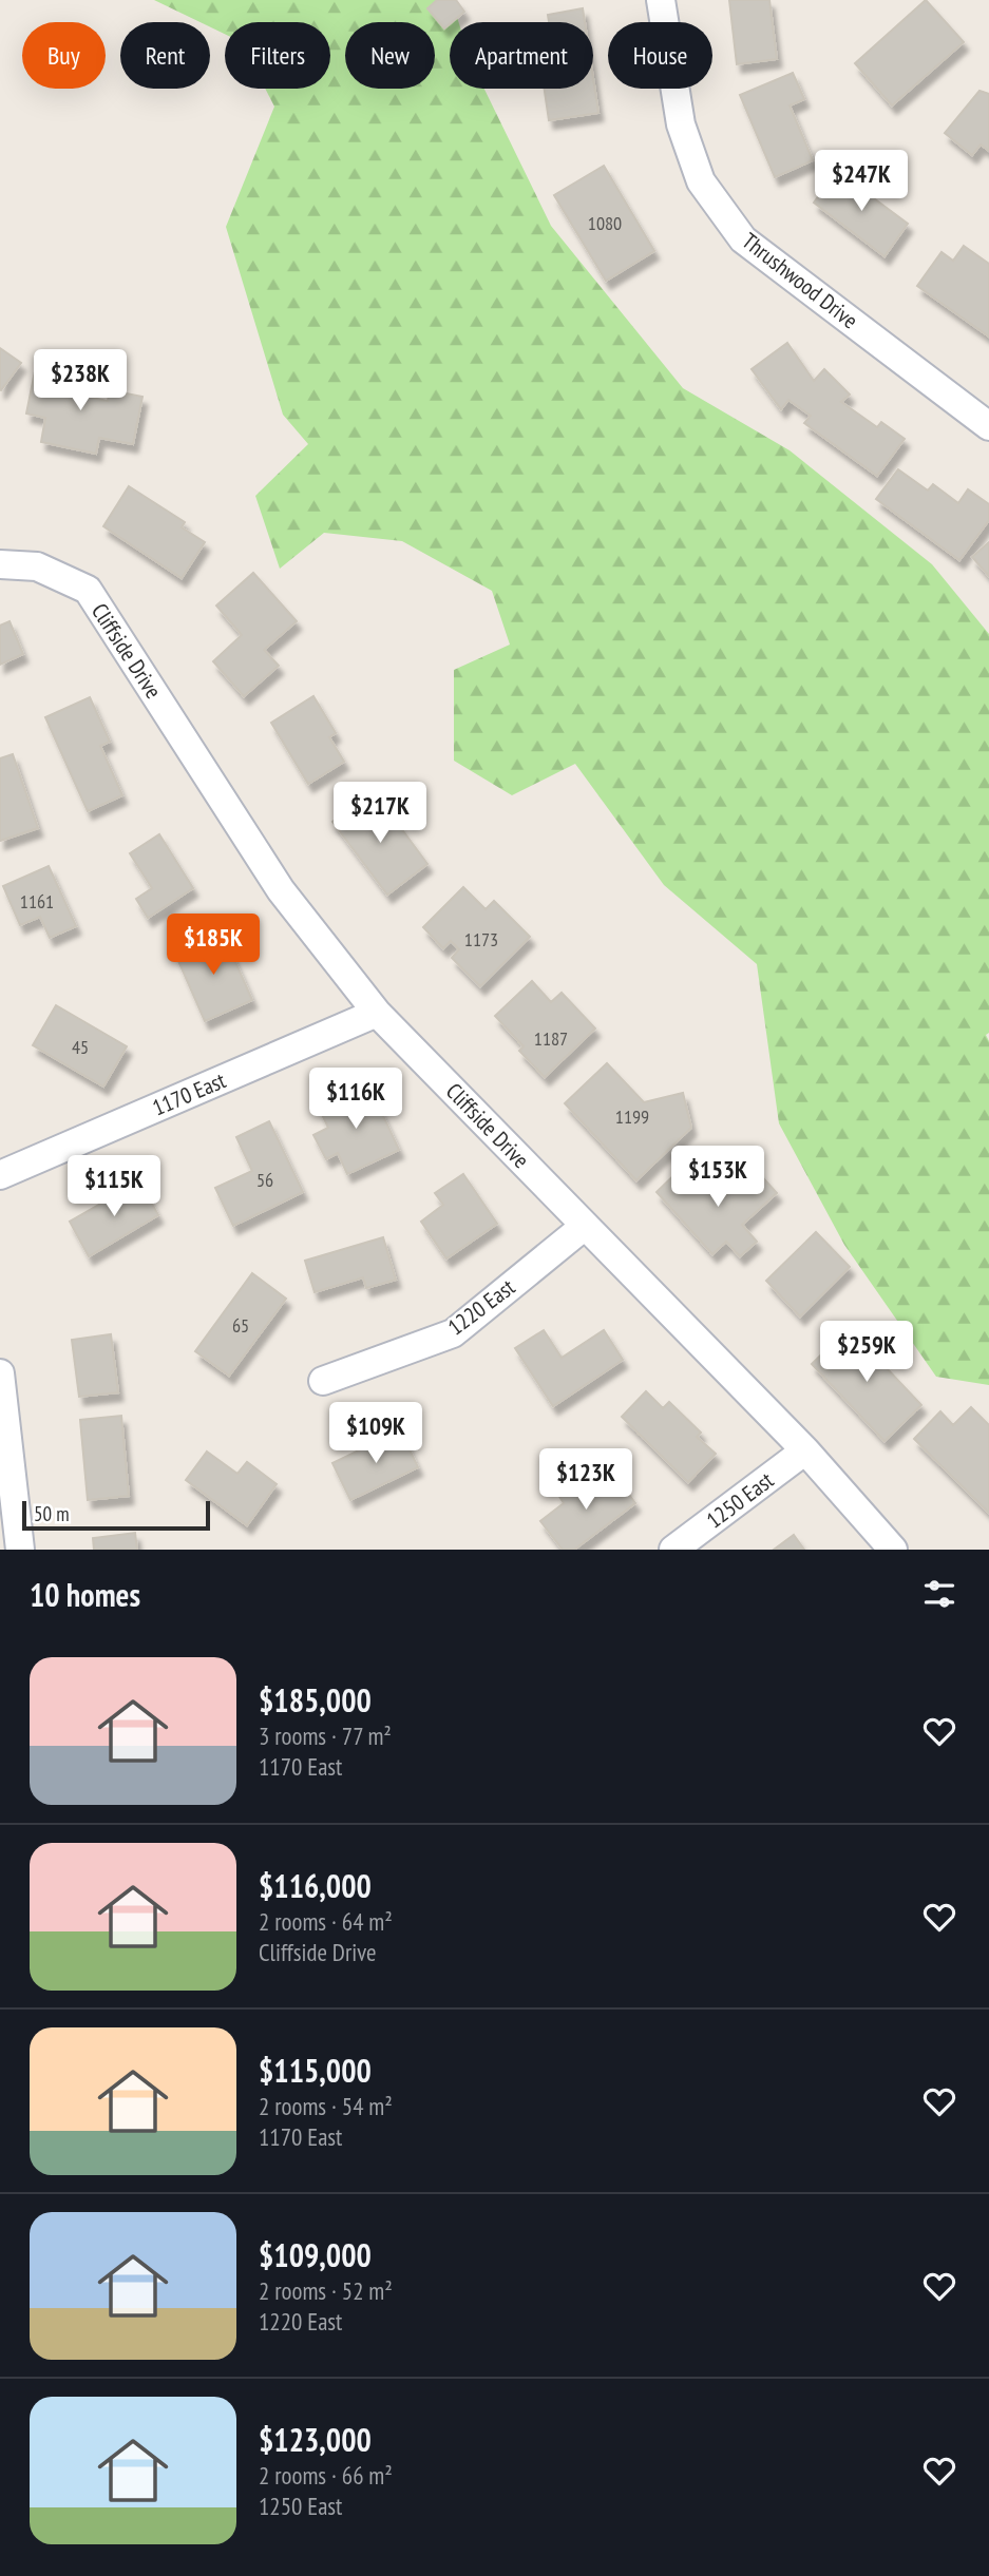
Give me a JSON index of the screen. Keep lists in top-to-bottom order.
{
  "streets": {
    "street": [
      "Thrushwood Drive",
      "Cliffside Drive",
      "1170 East",
      "1220 East",
      "1250 East"
    ]
  },
  "crossings": [
    ["Cliffside Drive", "1170 East"],
    ["Cliffside Drive", "1220 East"],
    ["Cliffside Drive", "1250 East"]
  ],
  "house_numbers": [
    "1080",
    "1161",
    "1173",
    "1187",
    "45",
    "1199",
    "56",
    "65"
  ],
  "scale_bar": "50 m",
  "page": {
    "chip": [
      "Buy",
      "Rent",
      "Filters",
      "New",
      "Apartment",
      "House"
    ],
    "price": [
      "$247K",
      "$238K",
      "$217K",
      "$185K",
      "$116K",
      "$153K",
      "$115K",
      "$259K",
      "$109K",
      "$123K"
    ],
    "scale": "50 m",
    "heading": "10 homes",
    "list": [
      {
        "name": "$185,000",
        "note": "3 rooms · 77 m² · 1170 East"
      },
      {
        "name": "$116,000",
        "note": "2 rooms · 64 m² · Cliffside Drive"
      },
      {
        "name": "$115,000",
        "note": "2 rooms · 54 m² · 1170 East"
      },
      {
        "name": "$109,000",
        "note": "2 rooms · 52 m² · 1220 East"
      },
      {
        "name": "$123,000",
        "note": "2 rooms · 66 m² · 1250 East"
      }
    ]
  }
}
